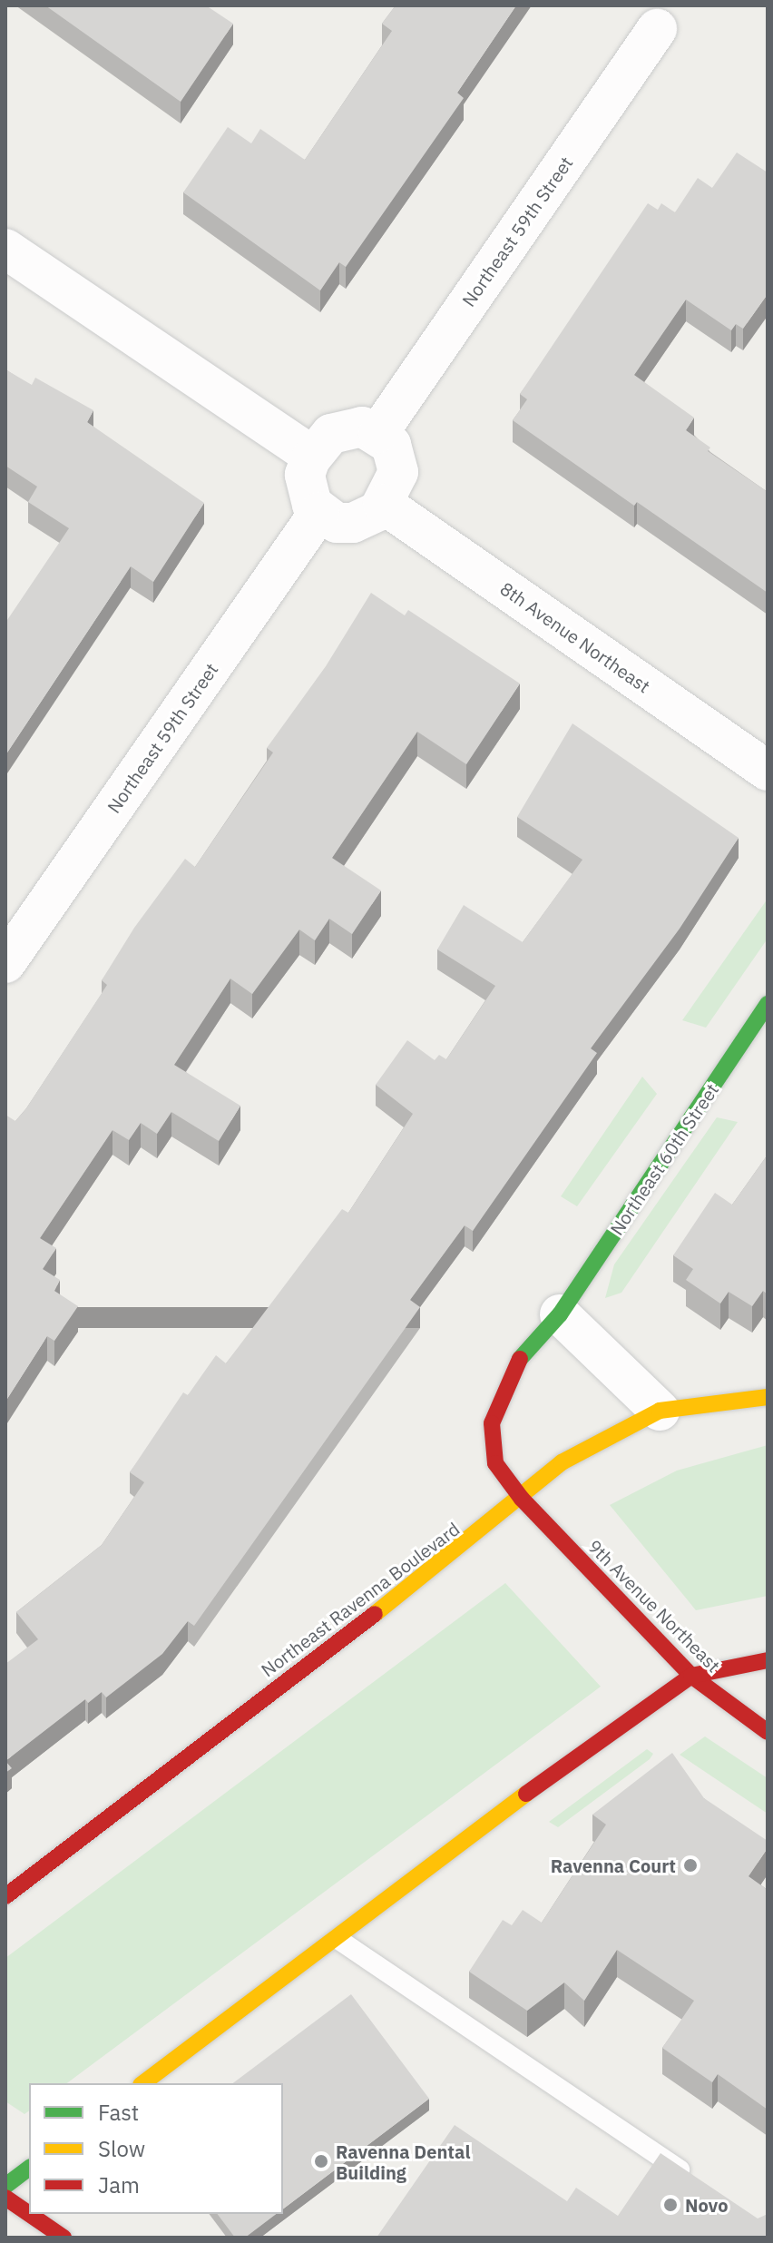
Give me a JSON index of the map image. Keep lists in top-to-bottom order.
{
  "streets": {
    "main road": ["Northeast 60th Street", "Northeast Ravenna Boulevard", "9th Avenue Northeast"],
    "street": ["Northeast 59th Street", "8th Avenue Northeast"]
  },
  "crossings": [
    ["Northeast 59th Street", "8th Avenue Northeast"],
    ["Northeast 60th Street", "Northeast Ravenna Boulevard"],
    ["Northeast 60th Street", "9th Avenue Northeast"],
    ["Northeast Ravenna Boulevard", "9th Avenue Northeast"]
  ],
  "places": ["Ravenna Court", "Ravenna Dental Building", "Novo"],
  "legend": ["Fast", "Slow", "Jam"]
}
